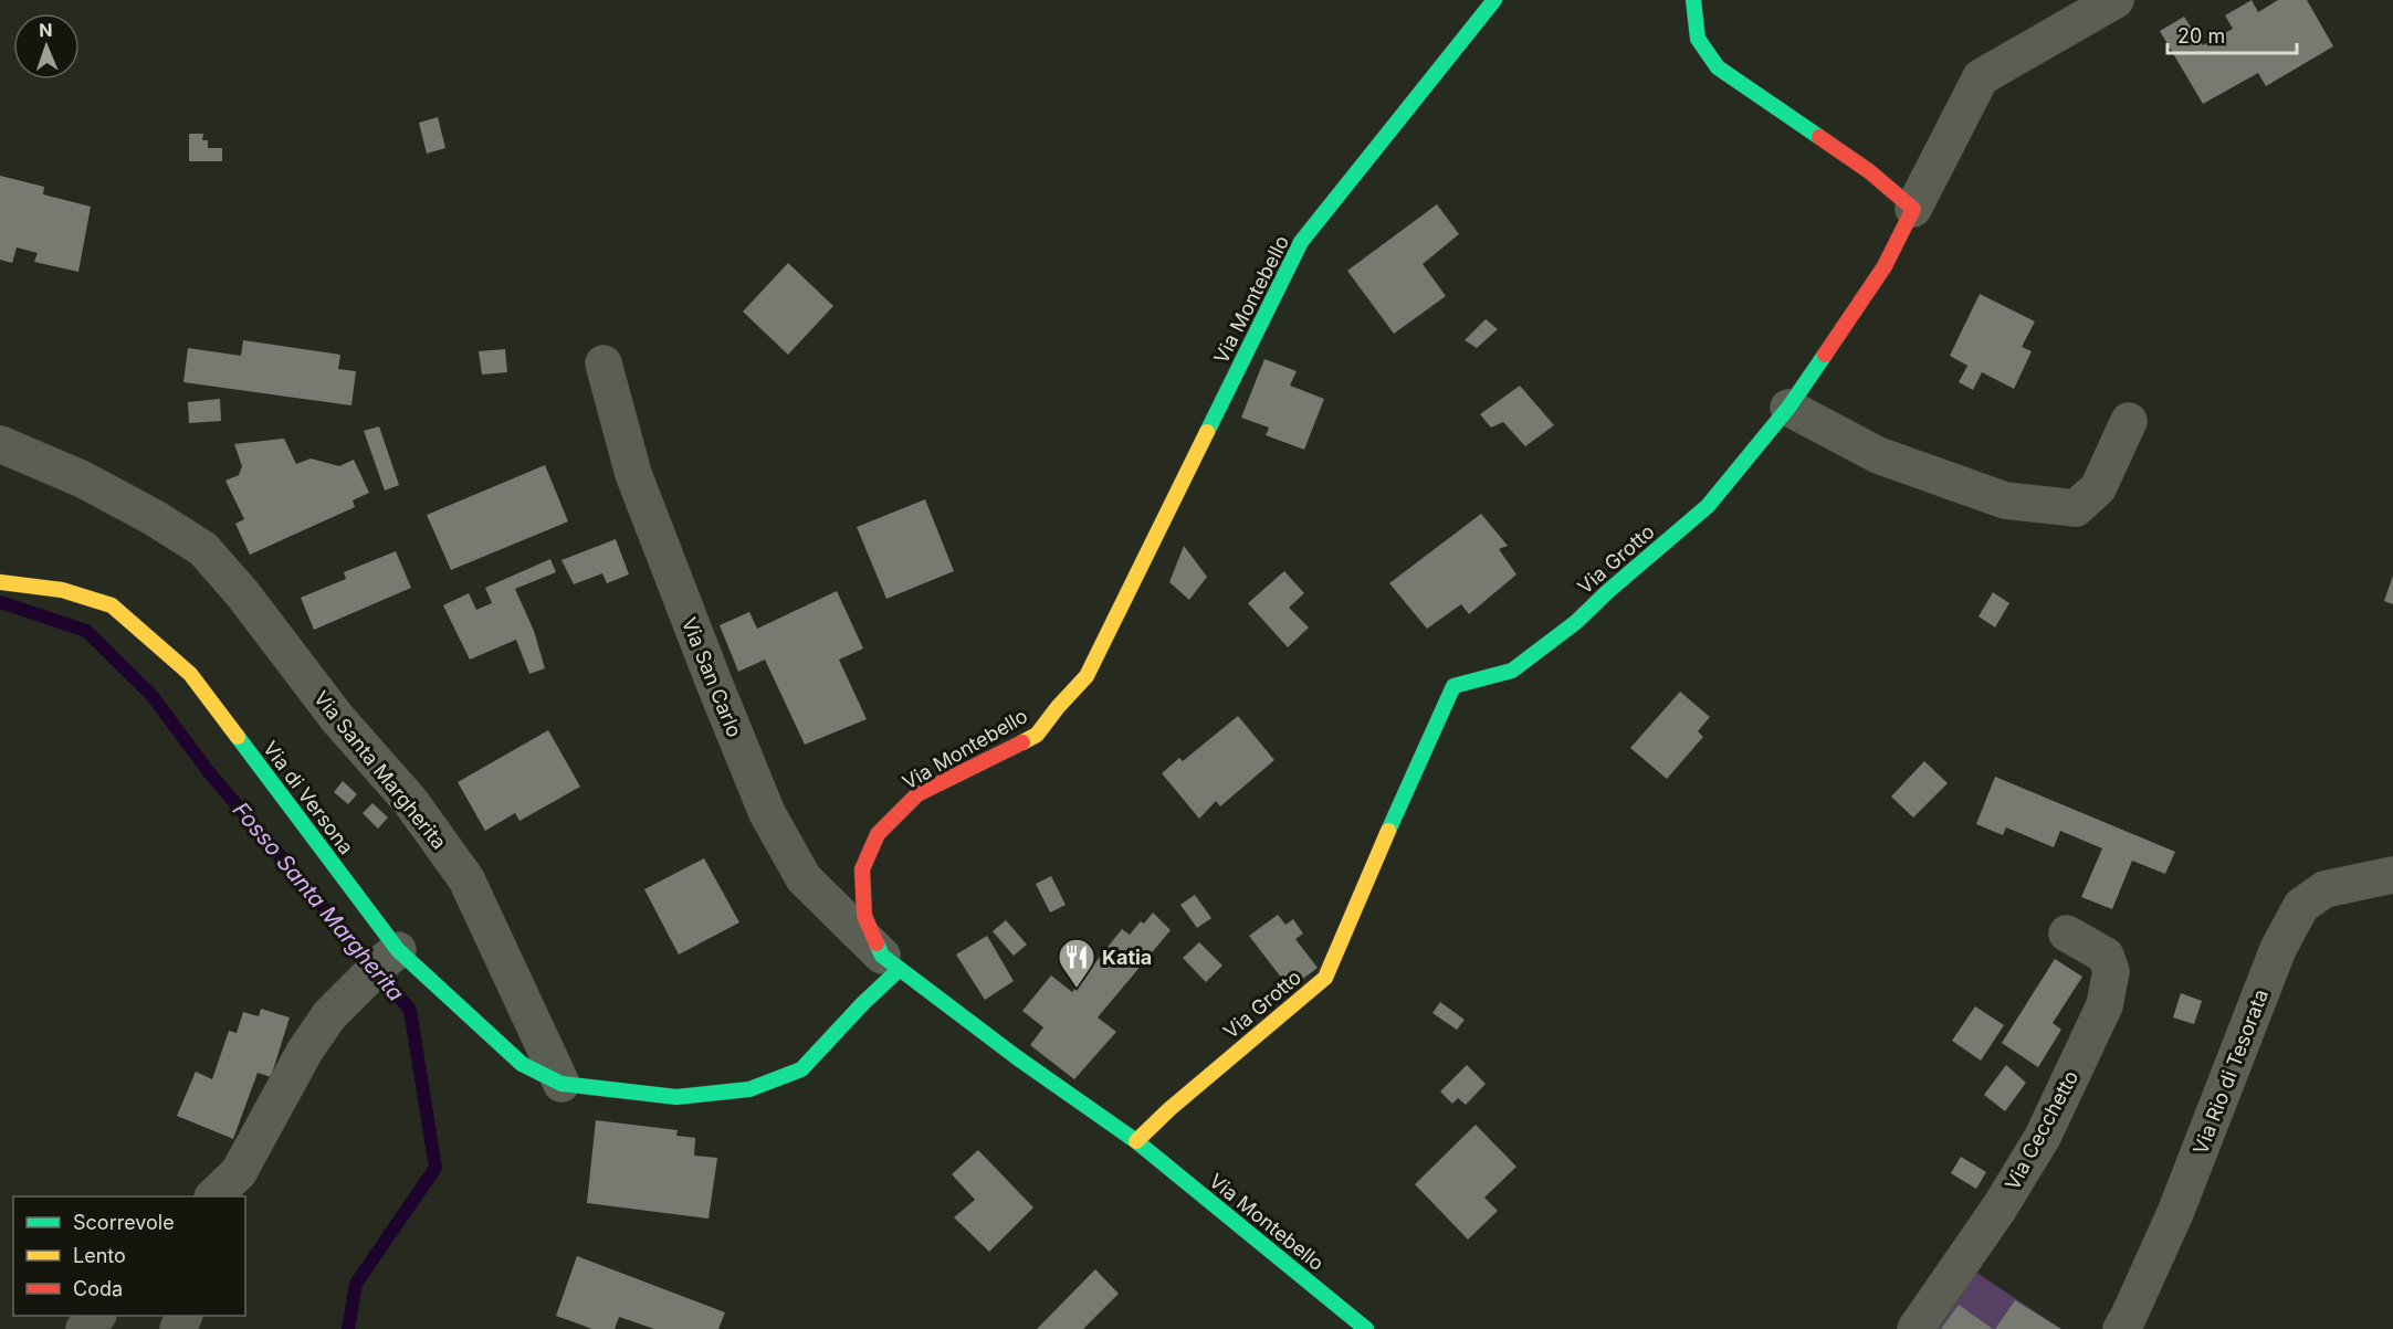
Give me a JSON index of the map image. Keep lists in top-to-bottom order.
{
  "streets": {
    "street": [
      "Via Montebello",
      "Via Grotto",
      "Via San Carlo",
      "Via Santa Margherita",
      "Via di Versona",
      "Via Rio di Tesorata",
      "Via Cecchetto"
    ]
  },
  "crossings": [
    ["Via Montebello", "Via Grotto"],
    ["Via Montebello", "Via San Carlo"],
    ["Via Santa Margherita", "Via di Versona"]
  ],
  "water": ["Fosso Santa Margherita"],
  "places": {
    "restaurant": ["Katia"]
  },
  "legend": ["Scorrevole", "Lento", "Coda"],
  "scale_bar": "20 m",
  "north": "top"
}
